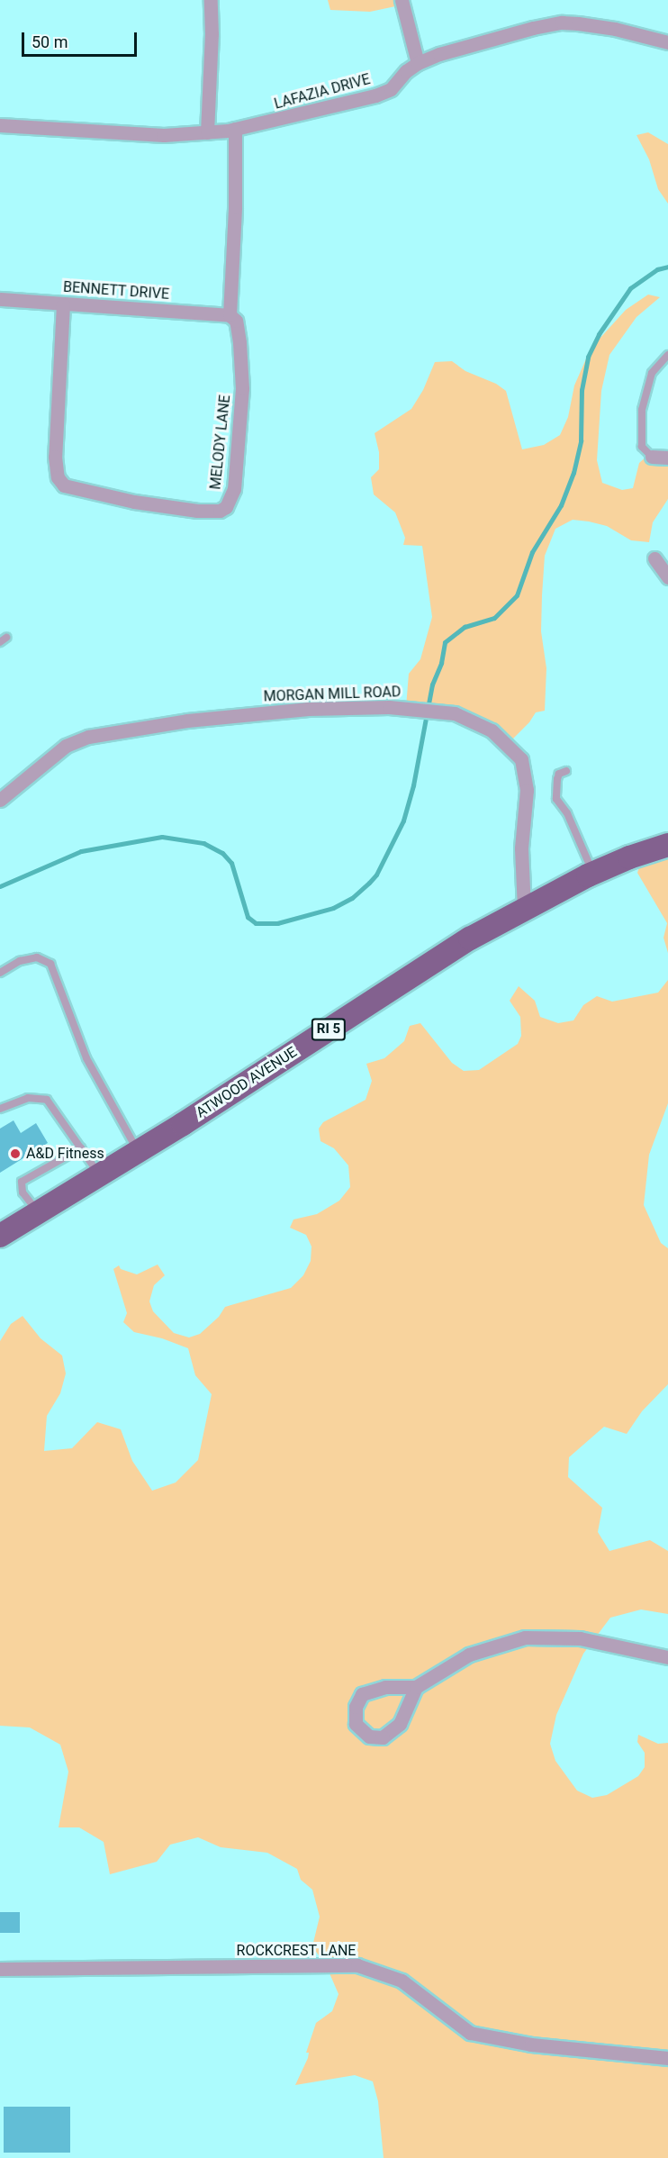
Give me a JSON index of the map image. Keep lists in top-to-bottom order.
{
  "streets": {
    "main road": ["RI 5", "ATWOOD AVENUE"],
    "street": [
      "LAFAZIA DRIVE",
      "BENNETT DRIVE",
      "MELODY LANE",
      "MORGAN MILL ROAD",
      "ROCKCREST LANE"
    ]
  },
  "crossings": [
    ["LAFAZIA DRIVE", "MELODY LANE"],
    ["BENNETT DRIVE", "MELODY LANE"],
    ["MORGAN MILL ROAD", "ATWOOD AVENUE"]
  ],
  "places": ["A&D Fitness"],
  "scale_bar": "50 m"
}
